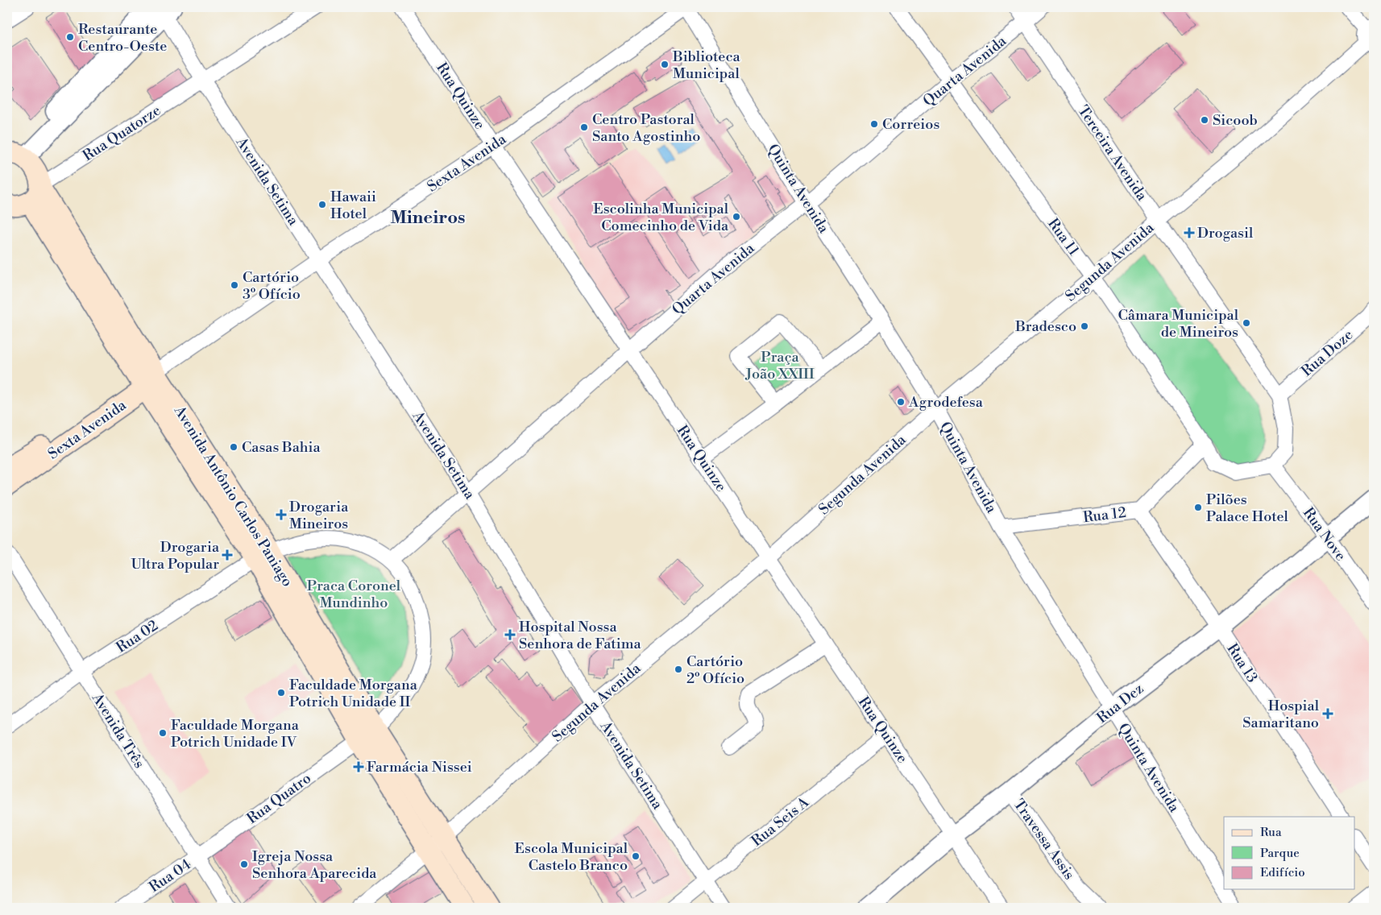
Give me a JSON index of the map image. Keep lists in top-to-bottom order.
{
  "streets": {
    "main road": ["Sexta Avenida", "Avenida Antônio Carlos Paniago"],
    "street": [
      "Quarta Avenida",
      "Rua Quinze",
      "Rua Quatorze",
      "Terceira Avenida",
      "Avenida Setima",
      "Quinta Avenida",
      "Rua 11",
      "Segunda Avenida",
      "Rua Doze",
      "Rua 12",
      "Rua Nove",
      "Rua 02",
      "Rua 13",
      "Rua Dez",
      "Avenida Três",
      "Rua Quatro",
      "Rua Seis A",
      "Travessa Assis",
      "Rua 04"
    ]
  },
  "crossings": [
    ["Quarta Avenida", "Rua Quinze"],
    ["Quarta Avenida", "Terceira Avenida"],
    ["Quarta Avenida", "Avenida Setima"],
    ["Quarta Avenida", "Quinta Avenida"],
    ["Quarta Avenida", "Rua 11"],
    ["Quarta Avenida", "Rua 02"],
    ["Rua Quinze", "Sexta Avenida"],
    ["Rua Quinze", "Segunda Avenida"],
    ["Rua Quinze", "Rua Dez"],
    ["Rua Quinze", "Rua Seis A"],
    ["Rua Quatorze", "Avenida Setima"],
    ["Rua Quatorze", "Avenida Antônio Carlos Paniago"],
    ["Terceira Avenida", "Rua 11"],
    ["Terceira Avenida", "Segunda Avenida"],
    ["Terceira Avenida", "Rua Doze"],
    ["Terceira Avenida", "Rua Nove"],
    ["Sexta Avenida", "Avenida Setima"],
    ["Sexta Avenida", "Quinta Avenida"],
    ["Sexta Avenida", "Avenida Antônio Carlos Paniago"],
    ["Avenida Setima", "Segunda Avenida"],
    ["Avenida Setima", "Rua Seis A"],
    ["Quinta Avenida", "Segunda Avenida"],
    ["Quinta Avenida", "Rua 12"],
    ["Quinta Avenida", "Rua Dez"],
    ["Rua 11", "Segunda Avenida"],
    ["Rua 11", "Rua 12"],
    ["Rua 11", "Rua Nove"],
    ["Segunda Avenida", "Avenida Antônio Carlos Paniago"],
    ["Avenida Antônio Carlos Paniago", "Rua 02"],
    ["Avenida Antônio Carlos Paniago", "Rua Quatro"],
    ["Rua 12", "Rua 13"],
    ["Rua Nove", "Rua Dez"],
    ["Rua 02", "Avenida Três"],
    ["Rua 13", "Rua Dez"],
    ["Rua Dez", "Travessa Assis"],
    ["Avenida Três", "Rua Quatro"],
    ["Avenida Três", "Rua 04"],
    ["Rua Quatro", "Rua 04"]
  ],
  "districts": ["Mineiros"],
  "parks": ["Praça João XXIII", "Praca Coronel Mundinho"],
  "places": {
    "other": [
      "Restaurante Centro-Oeste",
      "Biblioteca Municipal",
      "Sicoob",
      "Correios",
      "Centro Pastoral Santo Agostinho",
      "Hawaii Hotel",
      "Escolinha Municipal Comecinho de Vida",
      "Cartório 3º Ofício",
      "Câmara Municipal de Mineiros",
      "Bradesco",
      "Agrodefesa",
      "Casas Bahia",
      "Pilões Palace Hotel",
      "Cartório 2º Ofício",
      "Faculdade Morgana Potrich Unidade II",
      "Faculdade Morgana Potrich Unidade IV",
      "Escola Municipal Castelo Branco",
      "Igreja Nossa Senhora Aparecida"
    ],
    "health": [
      "Drogasil",
      "Drogaria Mineiros",
      "Drogaria Ultra Popular",
      "Hospital Nossa Senhora de Fatima",
      "Hospial Samaritano",
      "Farmácia Nissei"
    ]
  },
  "legend": ["Rua", "Parque", "Edifício"]
}
